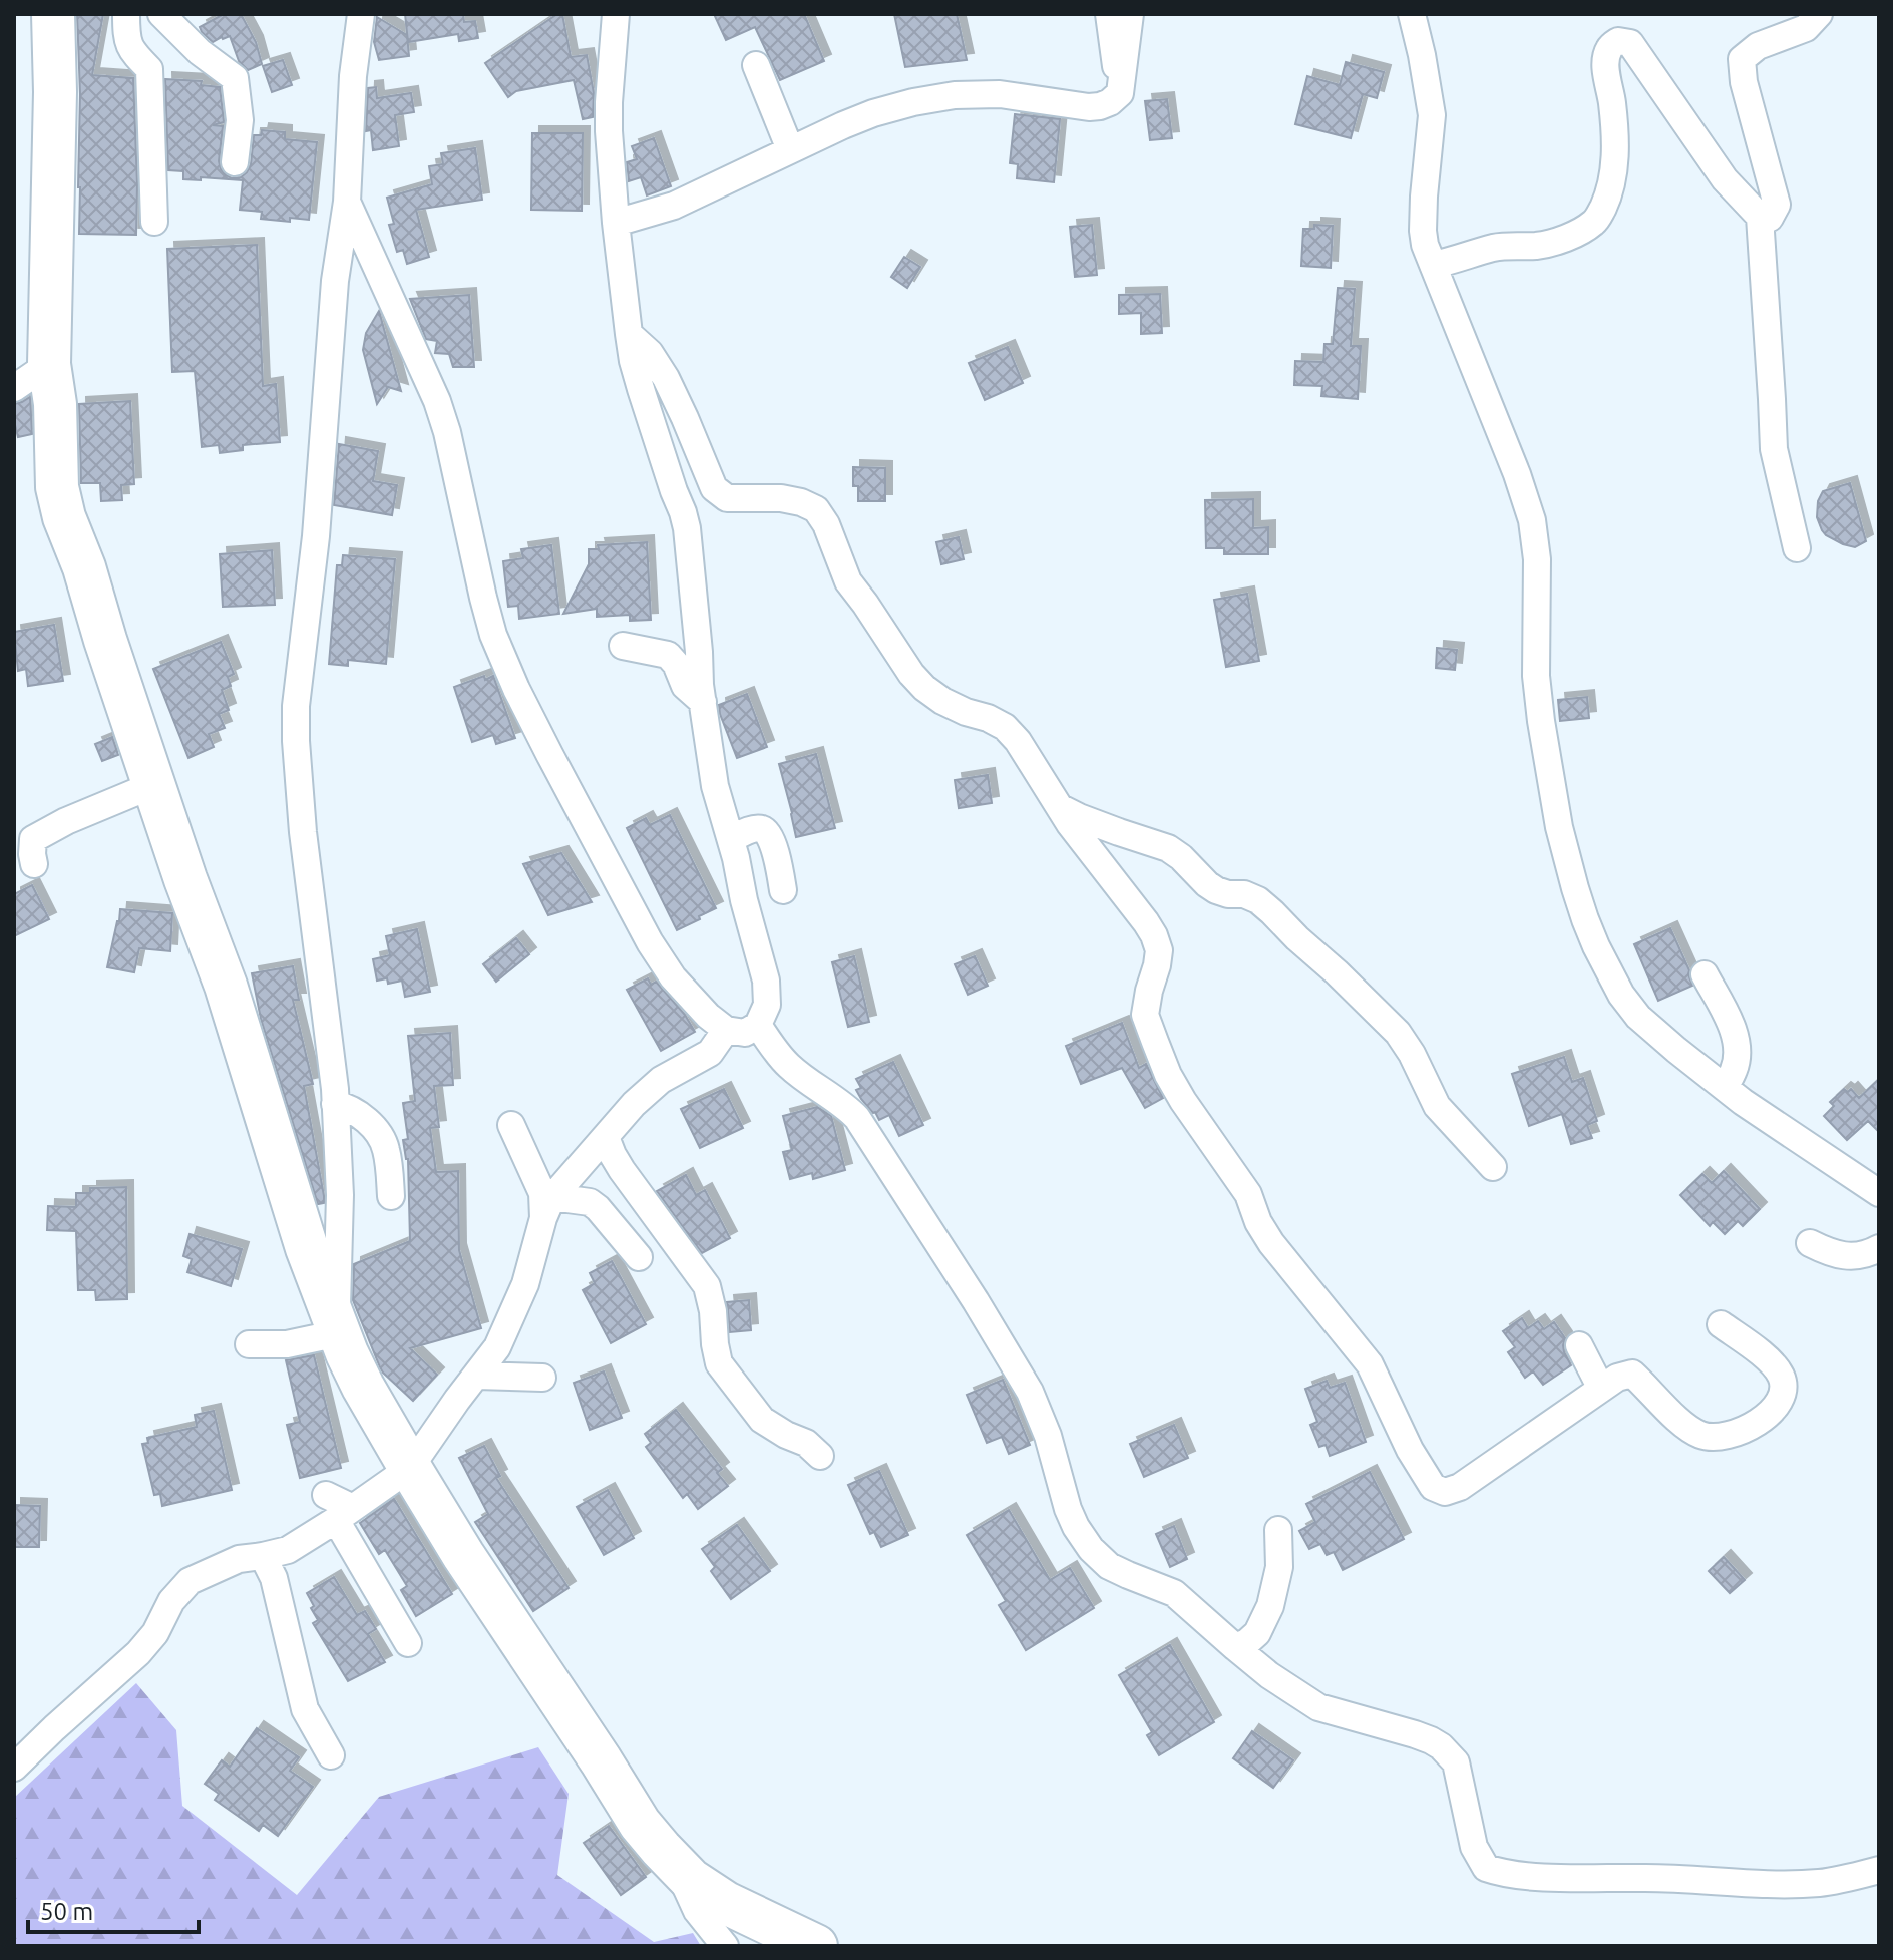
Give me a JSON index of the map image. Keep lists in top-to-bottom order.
{
  "scale_bar": "50 m"
}
